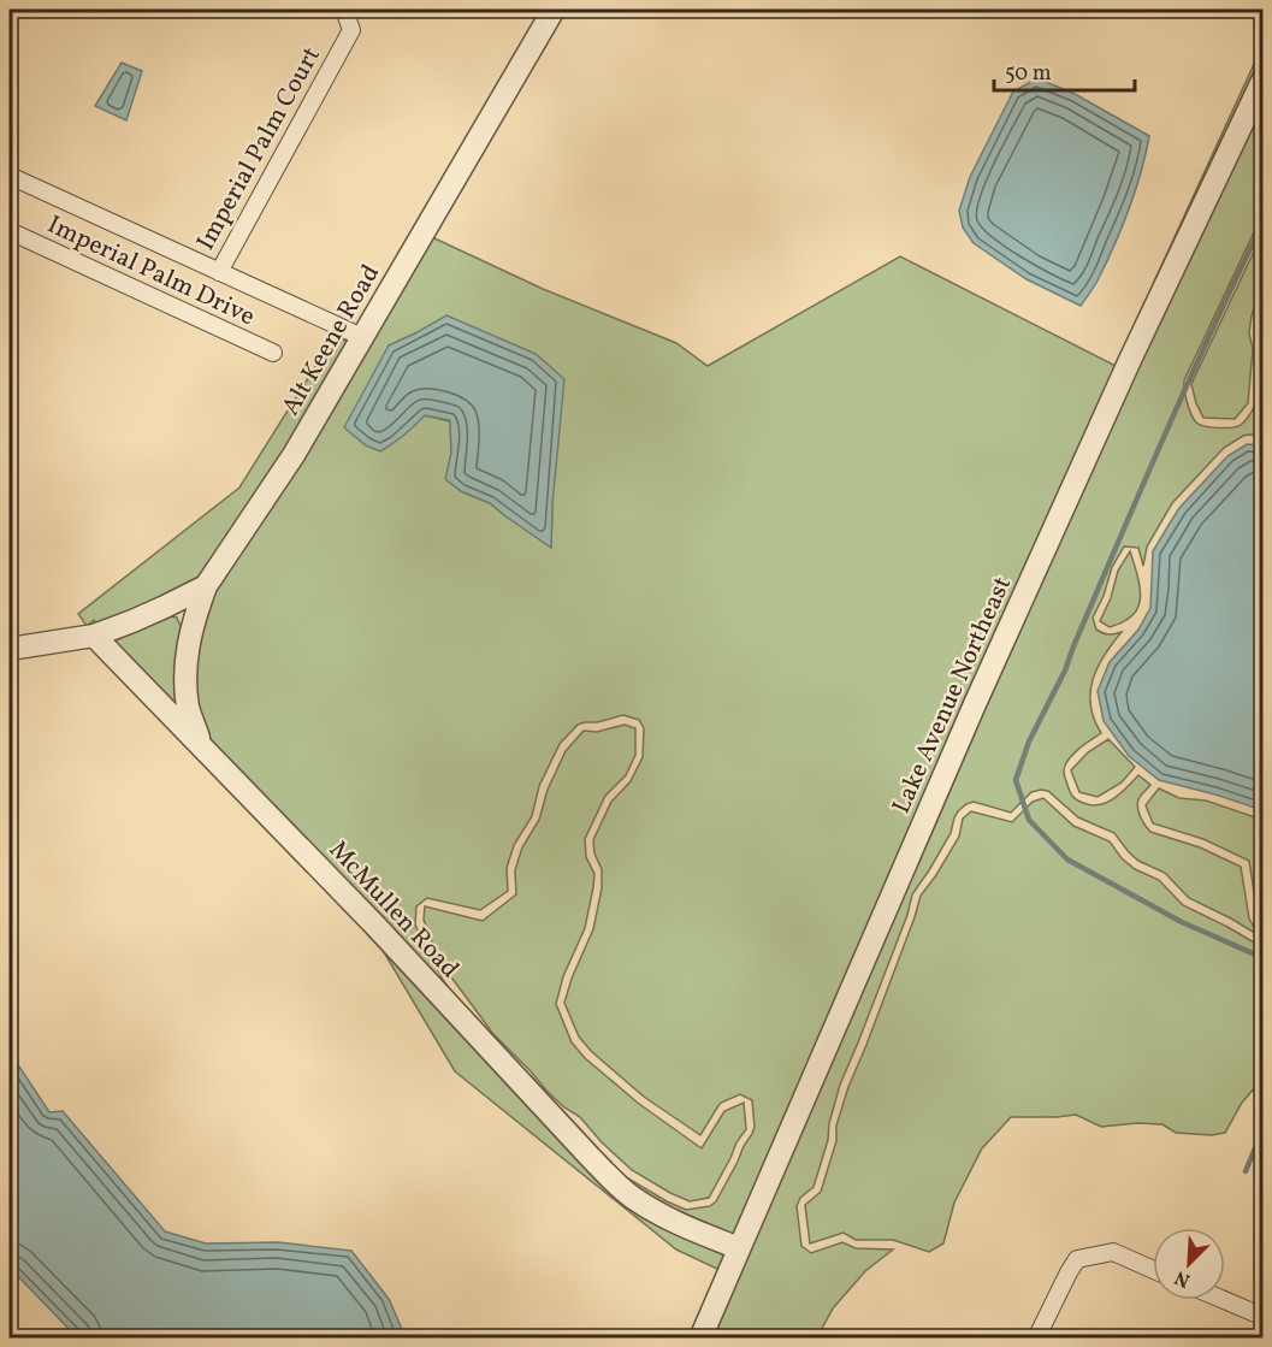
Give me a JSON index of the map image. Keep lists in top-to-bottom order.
{
  "streets": {
    "street": [
      "Imperial Palm Court",
      "Imperial Palm Drive",
      "Alt Keene Road",
      "Lake Avenue Northeast",
      "McMullen Road"
    ]
  },
  "crossings": [
    ["Imperial Palm Court", "Alt Keene Road"],
    ["Alt Keene Road", "McMullen Road"],
    ["Lake Avenue Northeast", "McMullen Road"]
  ],
  "scale_bar": "50 m",
  "north": "bottom left"
}
